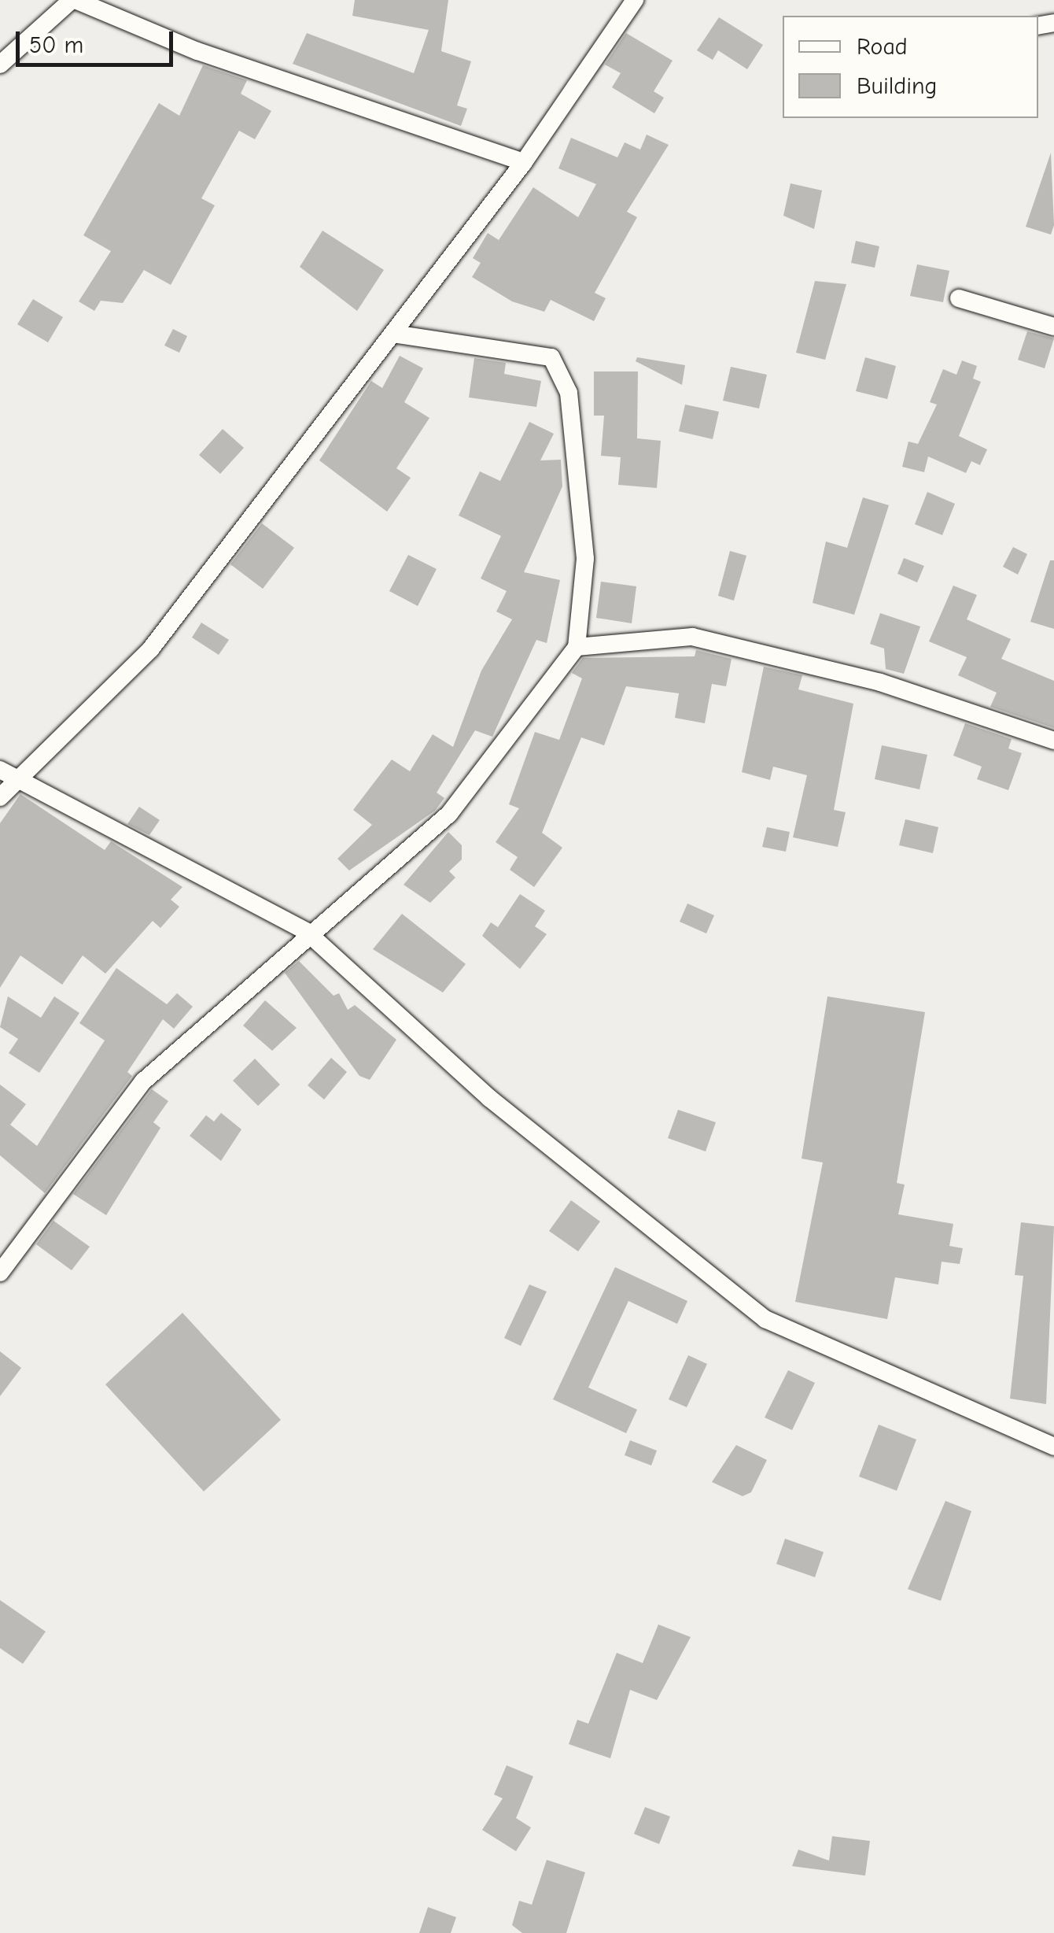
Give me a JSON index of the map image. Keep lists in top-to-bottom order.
{
  "legend": ["Road", "Building"],
  "scale_bar": "50 m"
}
